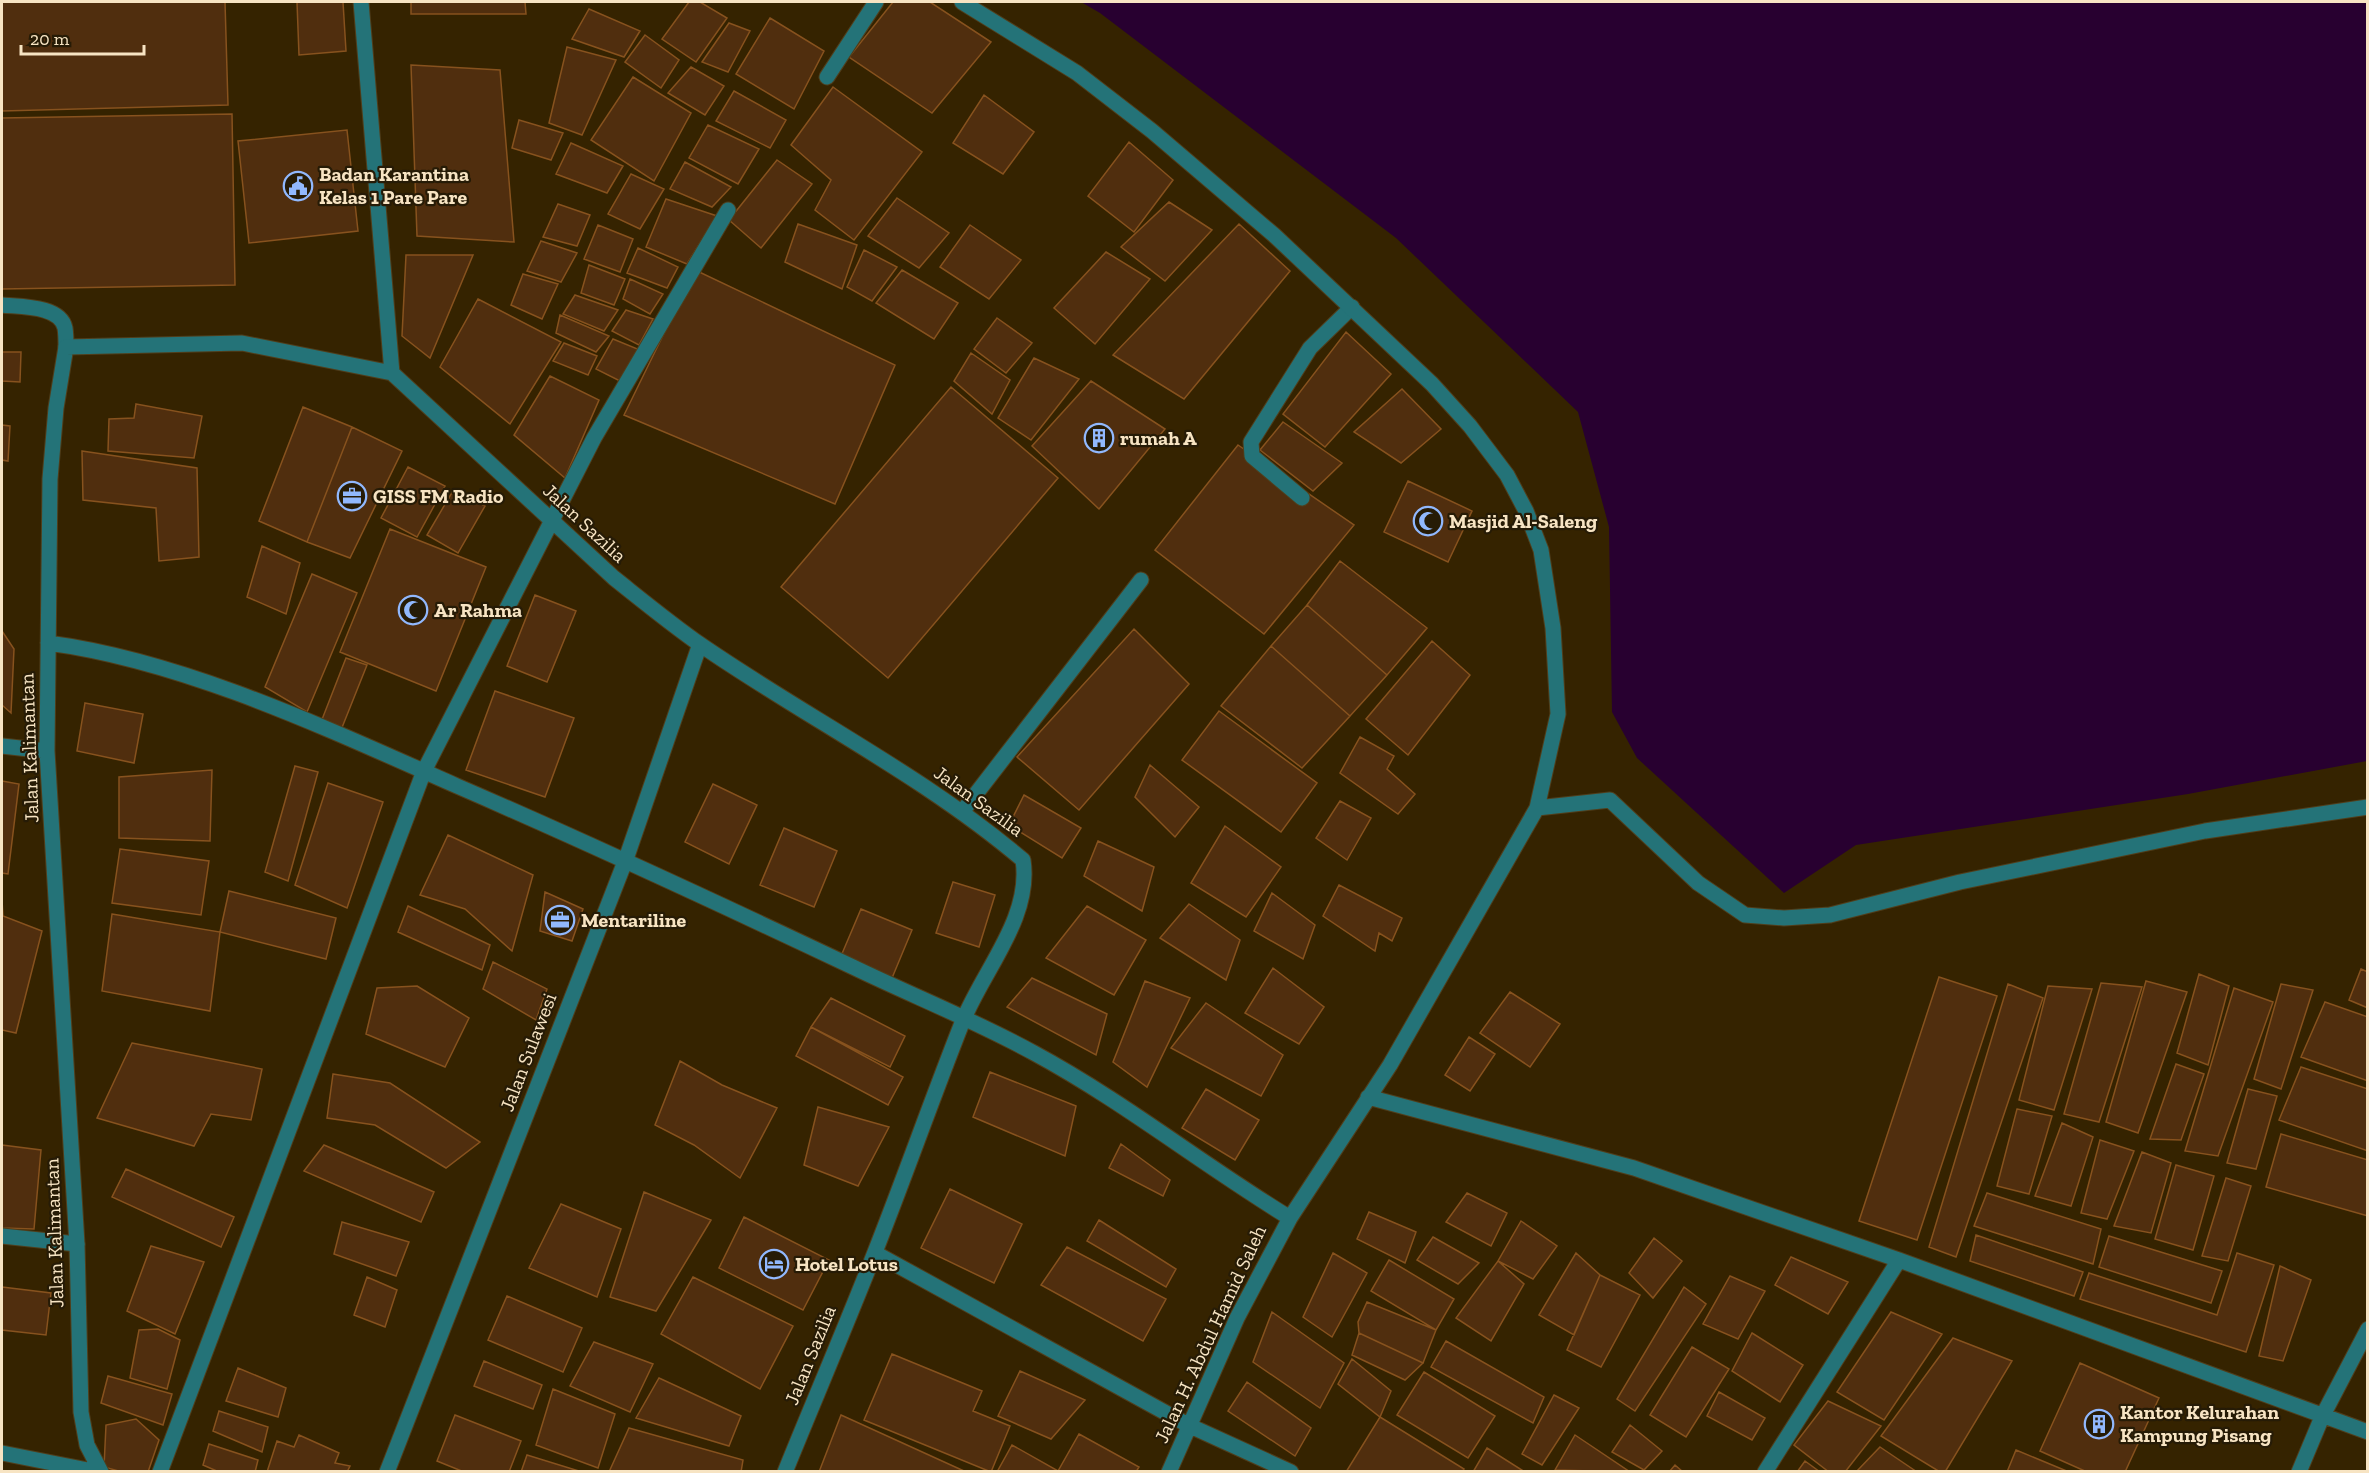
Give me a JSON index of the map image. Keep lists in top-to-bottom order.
{
  "streets": {
    "street": [
      "Jalan Sazilia",
      "Jalan Kalimantan",
      "Jalan Sulawesi",
      "Jalan H. Abdul Hamid Saleh"
    ]
  },
  "crossings": [
    ["Jalan Sazilia", "Jalan Sulawesi"]
  ],
  "places": {
    "public building": ["Badan Karantina Kelas 1 Pare Pare"],
    "building": ["rumah A", "Kantor Kelurahan Kampung Pisang"],
    "office": ["GISS FM Radio", "Mentariline"],
    "mosque": ["Masjid Al-Saleng", "Ar Rahma"],
    "hotel": ["Hotel Lotus"]
  },
  "scale_bar": "20 m"
}
